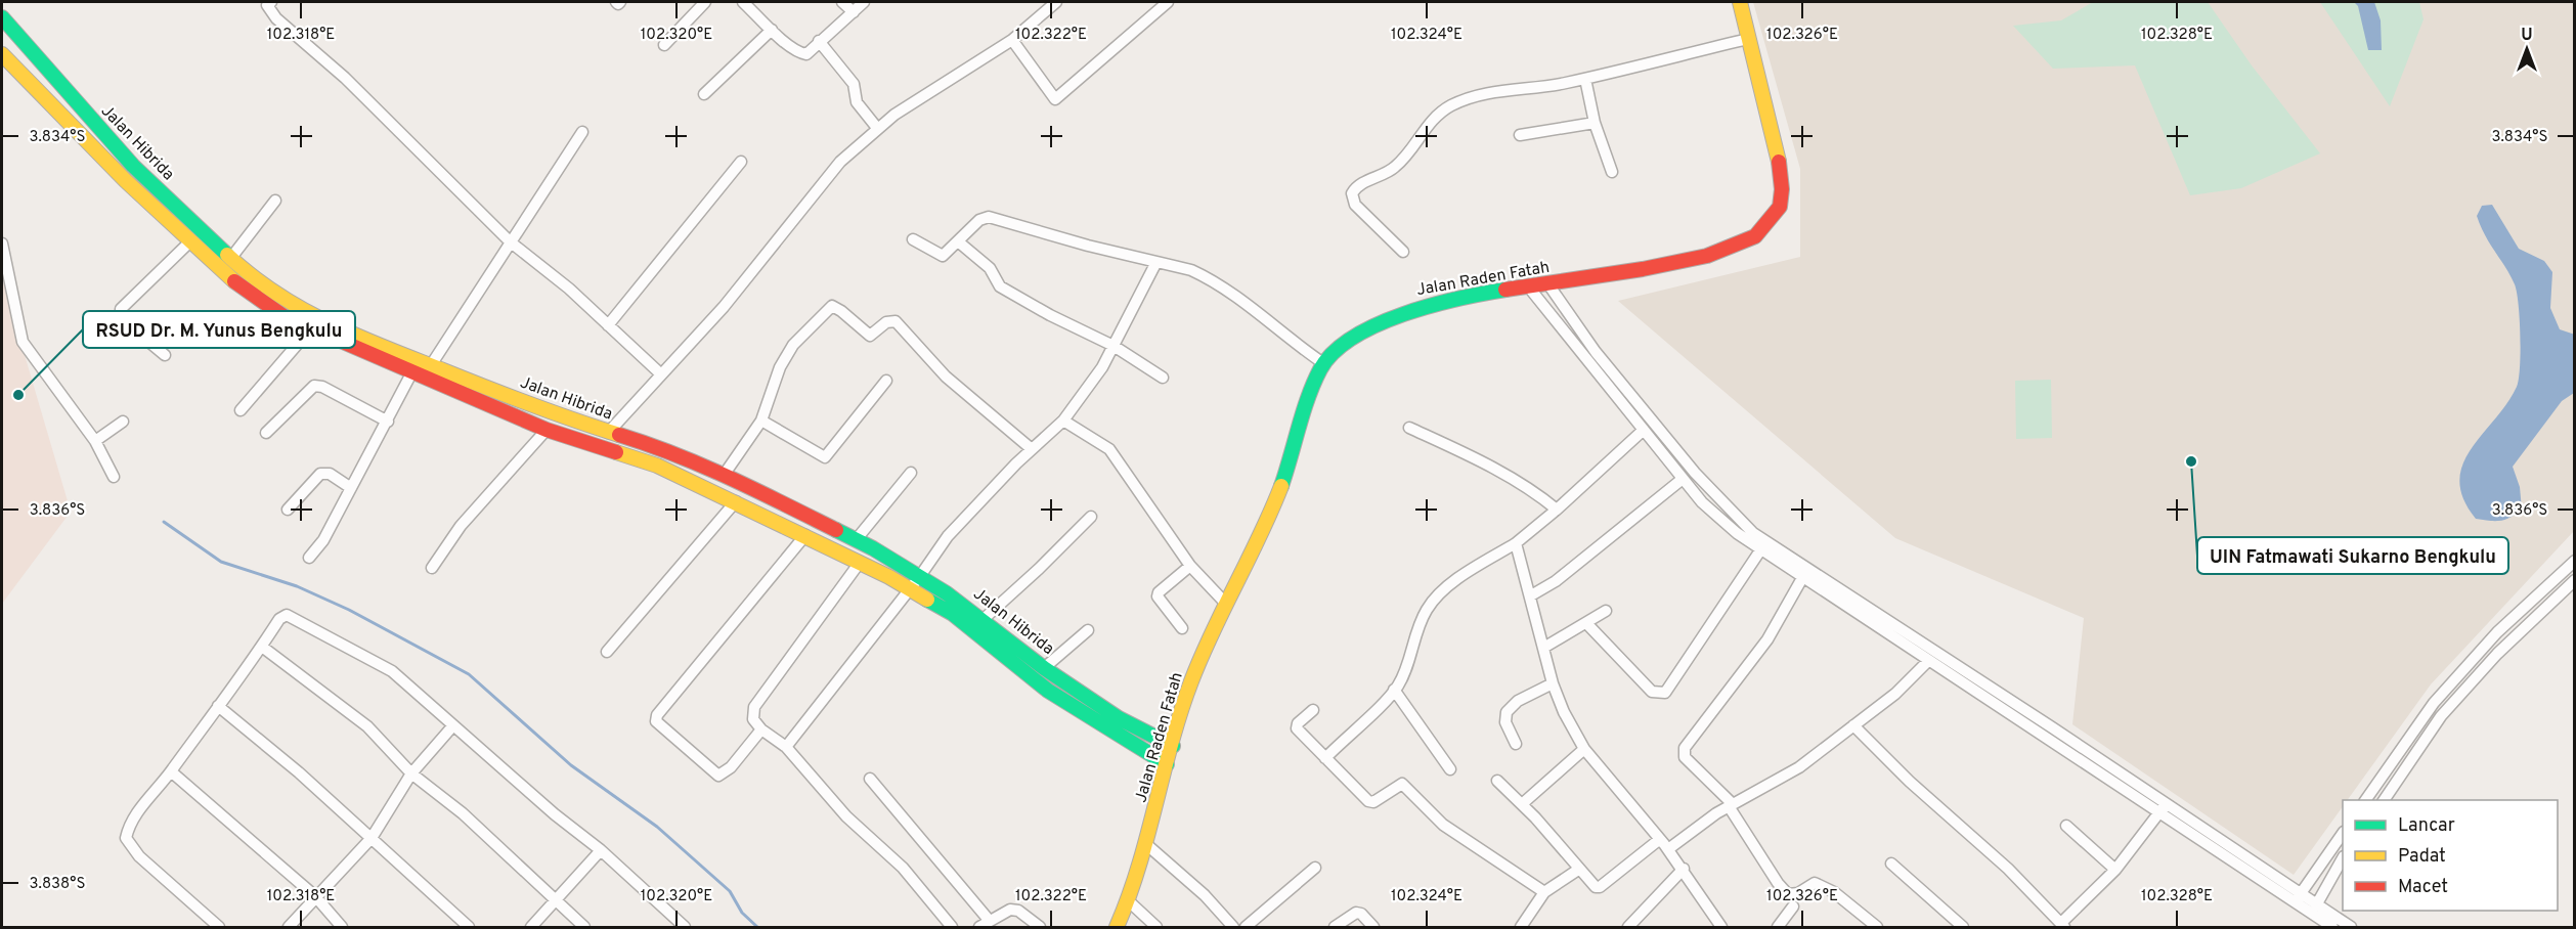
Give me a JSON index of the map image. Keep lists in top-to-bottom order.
{
  "streets": {
    "main road": ["Jalan Hibrida", "Jalan Raden Fatah"]
  },
  "crossings": [
    ["Jalan Hibrida", "Jalan Raden Fatah"]
  ],
  "places": ["RSUD Dr. M. Yunus Bengkulu", "UIN Fatmawati Sukarno Bengkulu"],
  "legend": ["Lancar", "Padat", "Macet"],
  "north": "top",
  "coordinates": [
    "102.318°E",
    "102.320°E",
    "102.322°E",
    "102.324°E",
    "102.326°E",
    "102.328°E",
    "3.834°S",
    "3.836°S",
    "3.838°S"
  ]
}
